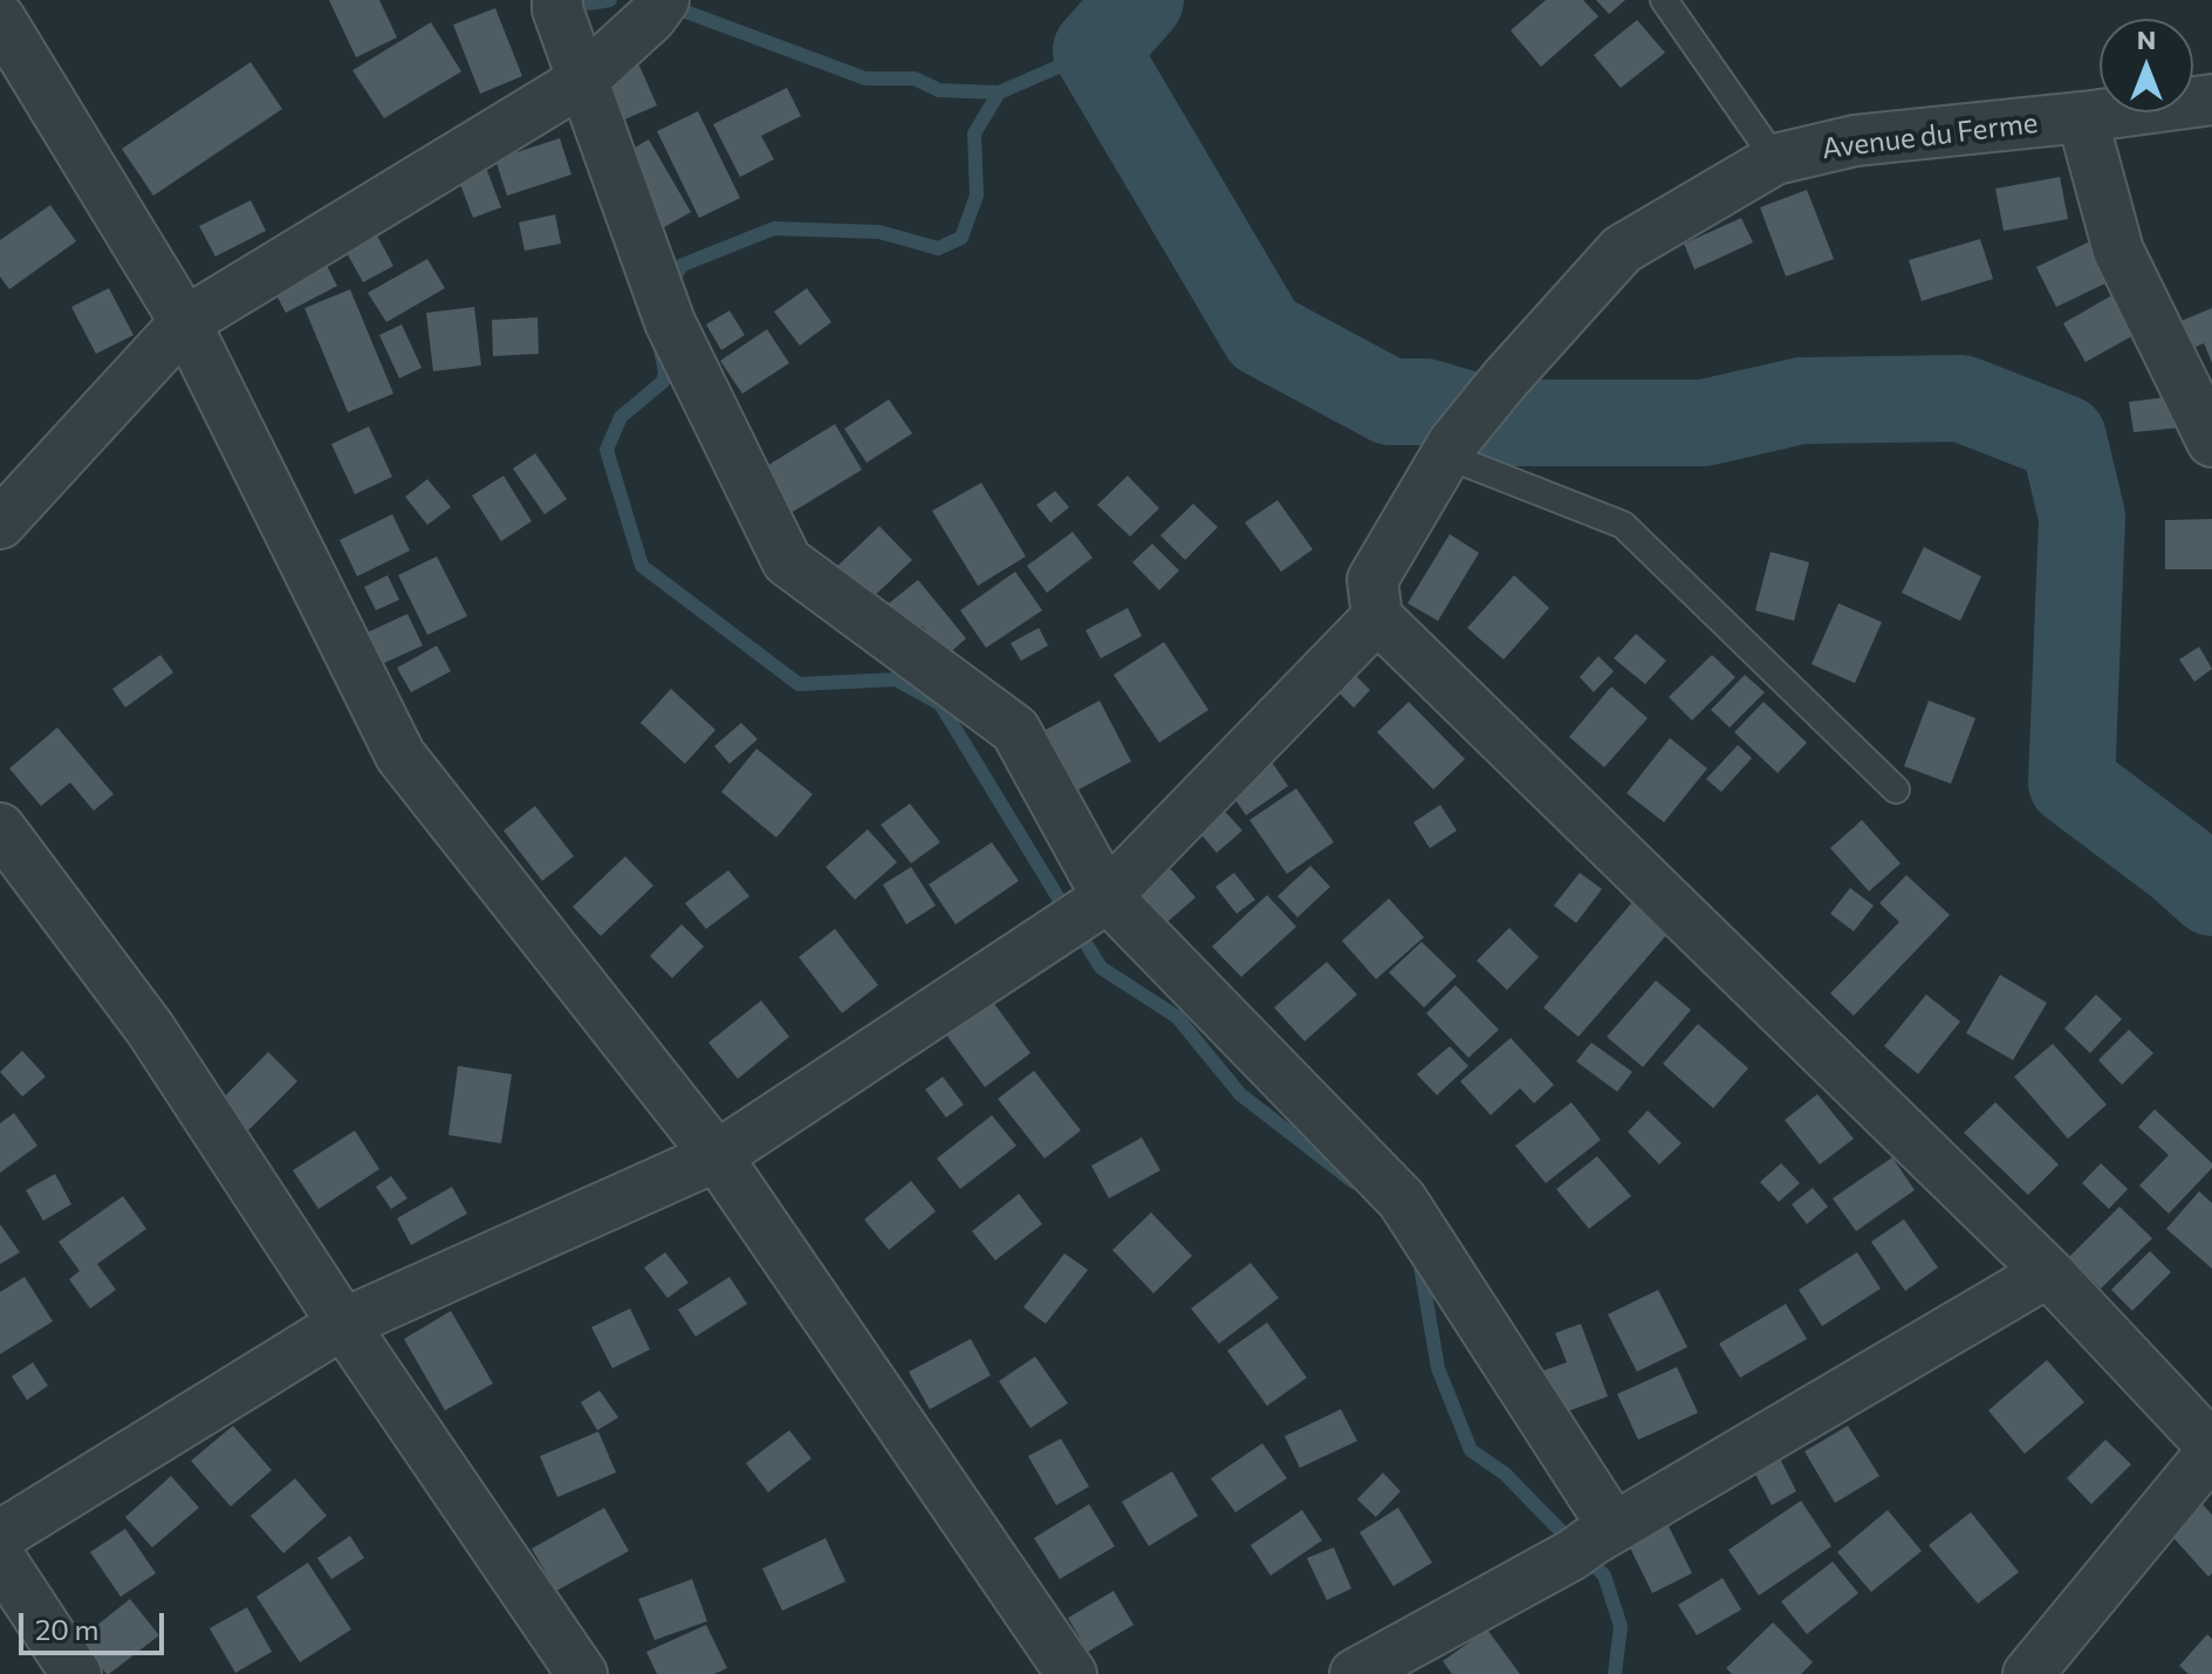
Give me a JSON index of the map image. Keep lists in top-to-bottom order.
{
  "streets": {
    "street": ["Avenue du Ferme"]
  },
  "scale_bar": "20 m",
  "north": "top"
}
